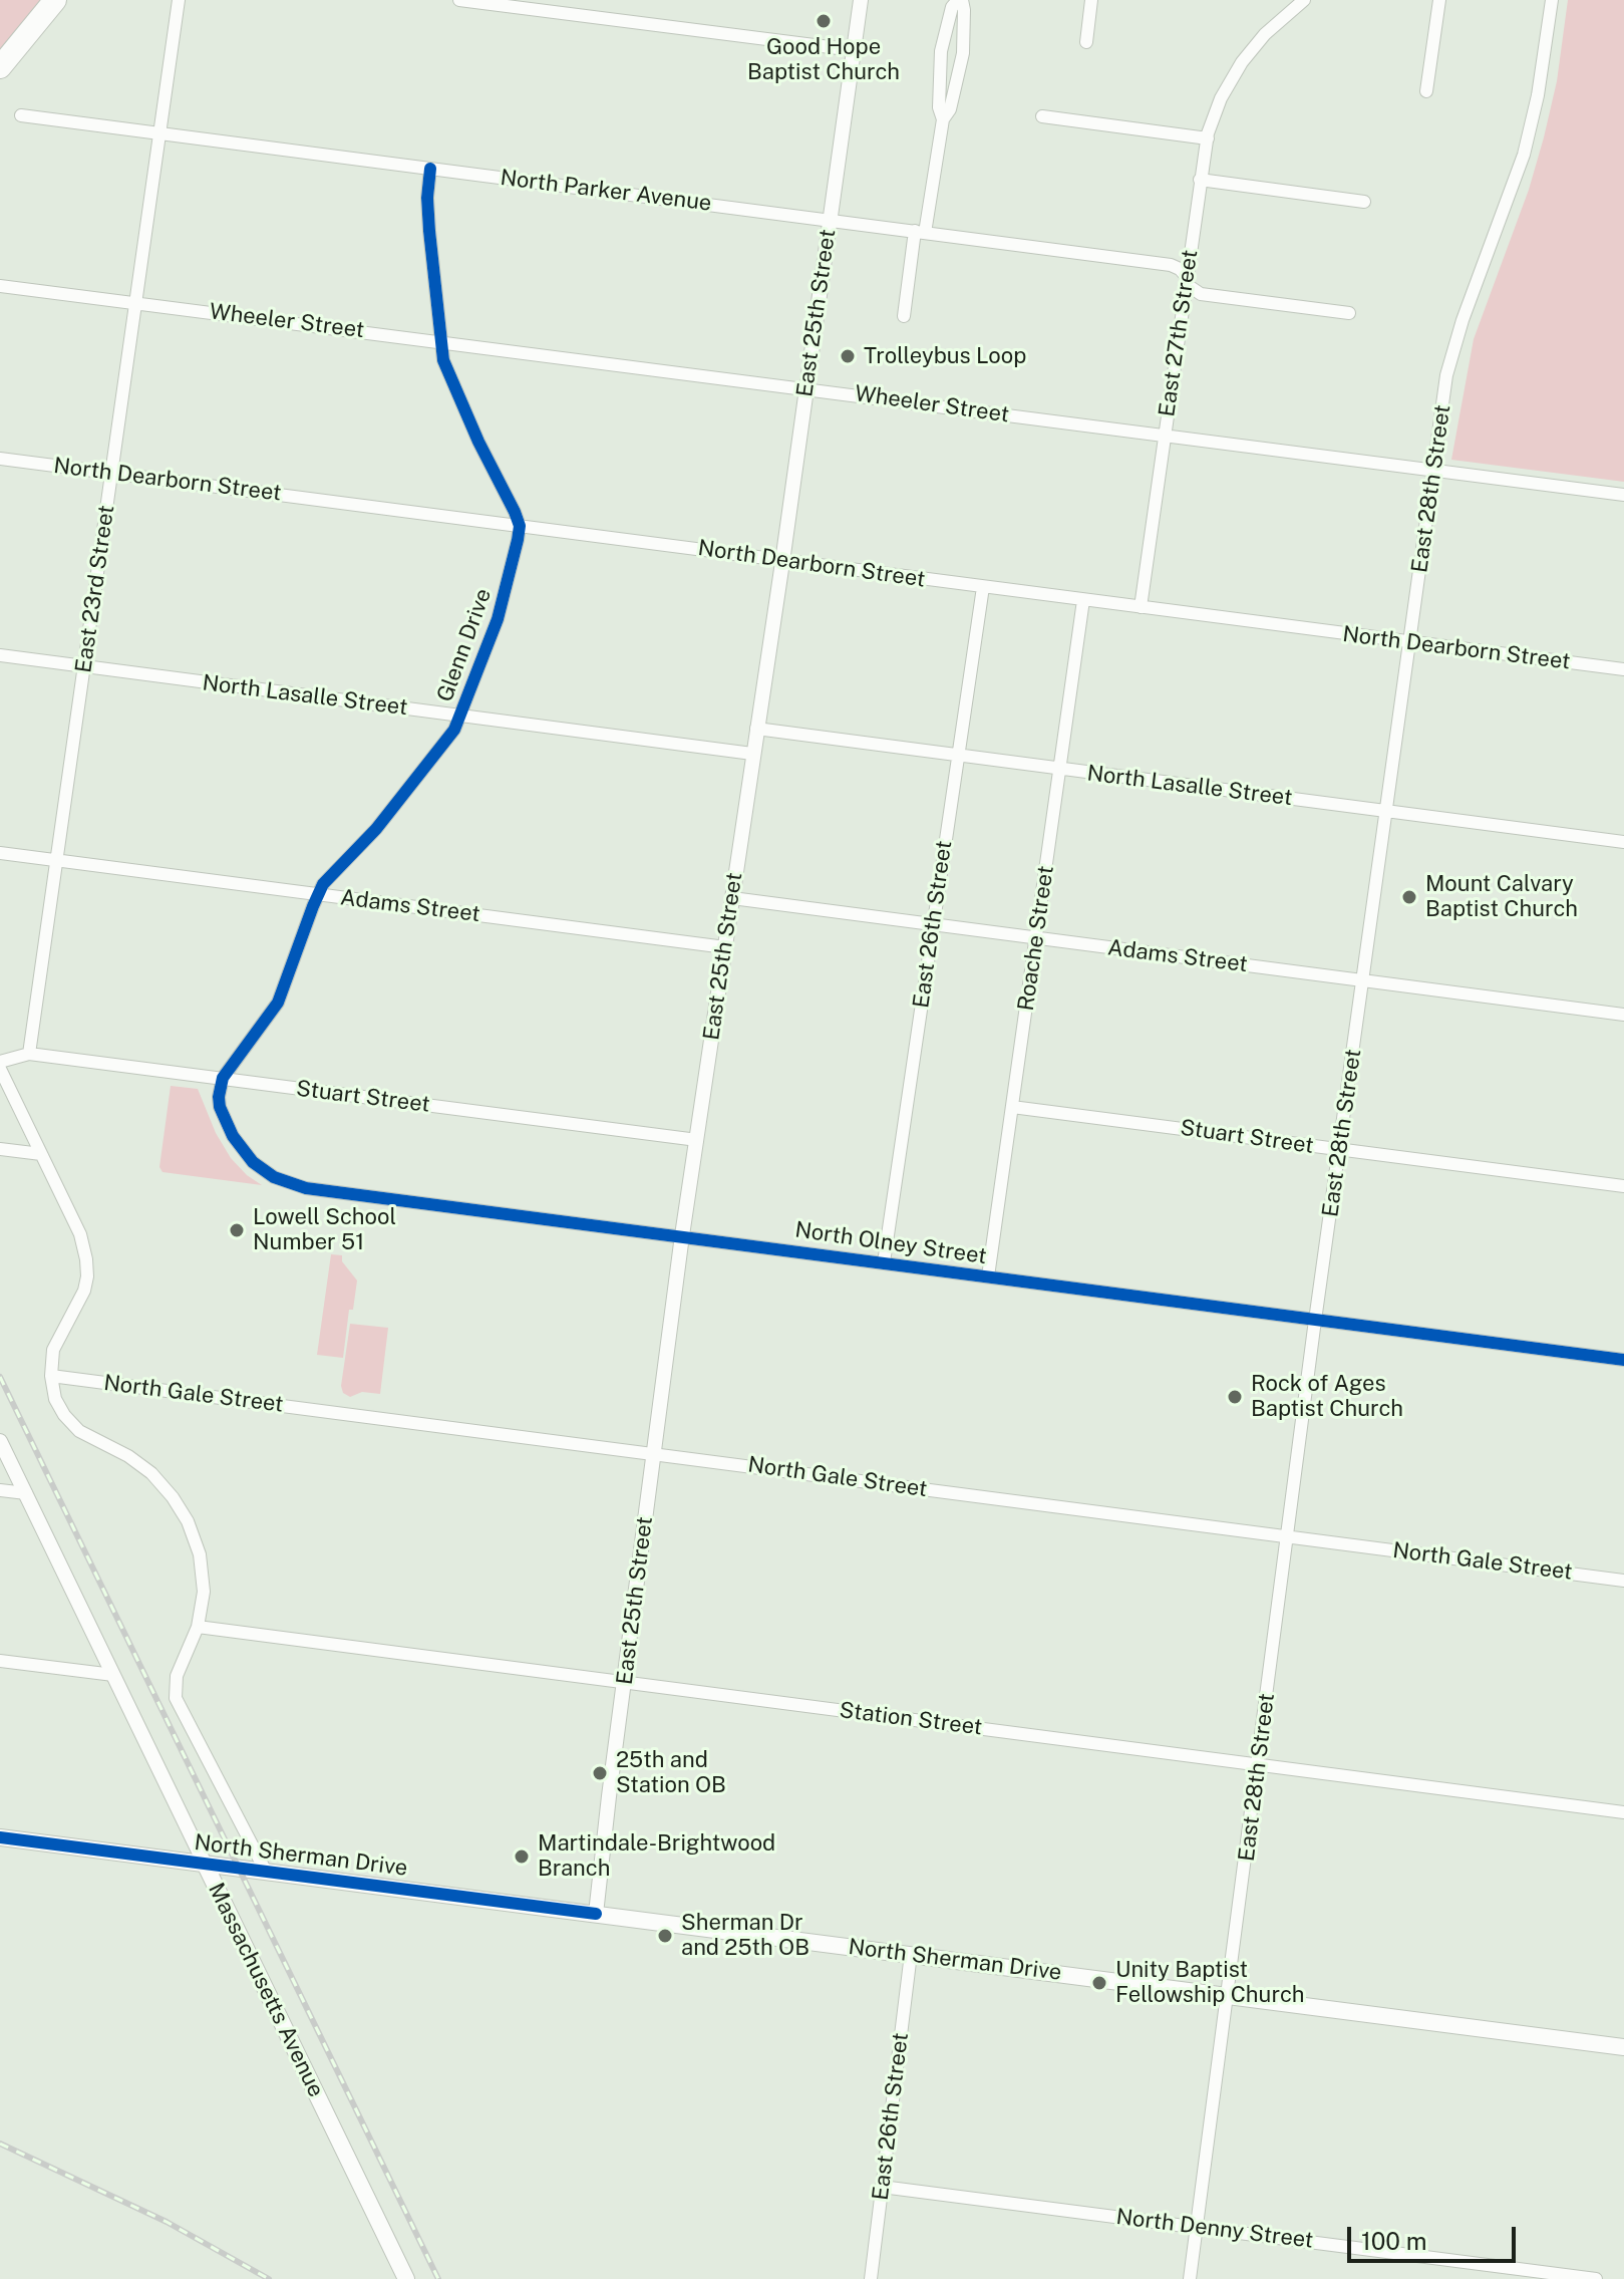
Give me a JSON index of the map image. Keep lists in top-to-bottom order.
{
  "streets": {
    "main road": ["North Sherman Drive", "Massachusetts Avenue"],
    "street": [
      "North Parker Avenue",
      "East 25th Street",
      "Wheeler Street",
      "East 27th Street",
      "North Dearborn Street",
      "East 28th Street",
      "East 23rd Street",
      "Glenn Drive",
      "North Lasalle Street",
      "Adams Street",
      "East 26th Street",
      "Roache Street",
      "Stuart Street",
      "North Olney Street",
      "North Gale Street",
      "Station Street",
      "North Denny Street"
    ]
  },
  "crossings": [
    ["North Parker Avenue", "East 25th Street"],
    ["North Parker Avenue", "East 27th Street"],
    ["North Parker Avenue", "East 23rd Street"],
    ["East 25th Street", "Wheeler Street"],
    ["East 25th Street", "North Dearborn Street"],
    ["East 25th Street", "North Lasalle Street"],
    ["East 25th Street", "Adams Street"],
    ["East 25th Street", "Stuart Street"],
    ["East 25th Street", "North Olney Street"],
    ["East 25th Street", "North Gale Street"],
    ["East 25th Street", "Station Street"],
    ["East 25th Street", "North Sherman Drive"],
    ["Wheeler Street", "East 27th Street"],
    ["Wheeler Street", "East 28th Street"],
    ["Wheeler Street", "East 23rd Street"],
    ["East 27th Street", "North Dearborn Street"],
    ["North Dearborn Street", "East 28th Street"],
    ["North Dearborn Street", "East 23rd Street"],
    ["North Dearborn Street", "Glenn Drive"],
    ["North Dearborn Street", "East 26th Street"],
    ["North Dearborn Street", "Roache Street"],
    ["East 28th Street", "North Lasalle Street"],
    ["East 28th Street", "Adams Street"],
    ["East 28th Street", "Stuart Street"],
    ["East 28th Street", "North Olney Street"],
    ["East 28th Street", "North Gale Street"],
    ["East 28th Street", "Station Street"],
    ["East 28th Street", "North Sherman Drive"],
    ["East 28th Street", "North Denny Street"],
    ["East 23rd Street", "North Lasalle Street"],
    ["East 23rd Street", "Adams Street"],
    ["East 23rd Street", "Stuart Street"],
    ["Glenn Drive", "North Lasalle Street"],
    ["Glenn Drive", "Adams Street"],
    ["Glenn Drive", "Stuart Street"],
    ["Glenn Drive", "North Olney Street"],
    ["North Lasalle Street", "East 26th Street"],
    ["North Lasalle Street", "Roache Street"],
    ["Adams Street", "East 26th Street"],
    ["Adams Street", "Roache Street"],
    ["East 26th Street", "North Olney Street"],
    ["East 26th Street", "North Sherman Drive"],
    ["East 26th Street", "North Denny Street"],
    ["Roache Street", "Stuart Street"],
    ["Roache Street", "North Olney Street"],
    ["Stuart Street", "North Olney Street"],
    ["North Sherman Drive", "Massachusetts Avenue"]
  ],
  "places": [
    "Good Hope Baptist Church",
    "Trolleybus Loop",
    "Mount Calvary Baptist Church",
    "Lowell School Number 51",
    "Rock of Ages Baptist Church",
    "25th and Station OB",
    "Martindale-Brightwood Branch",
    "Sherman Dr and 25th OB",
    "Unity Baptist Fellowship Church"
  ],
  "scale_bar": "100 m"
}
